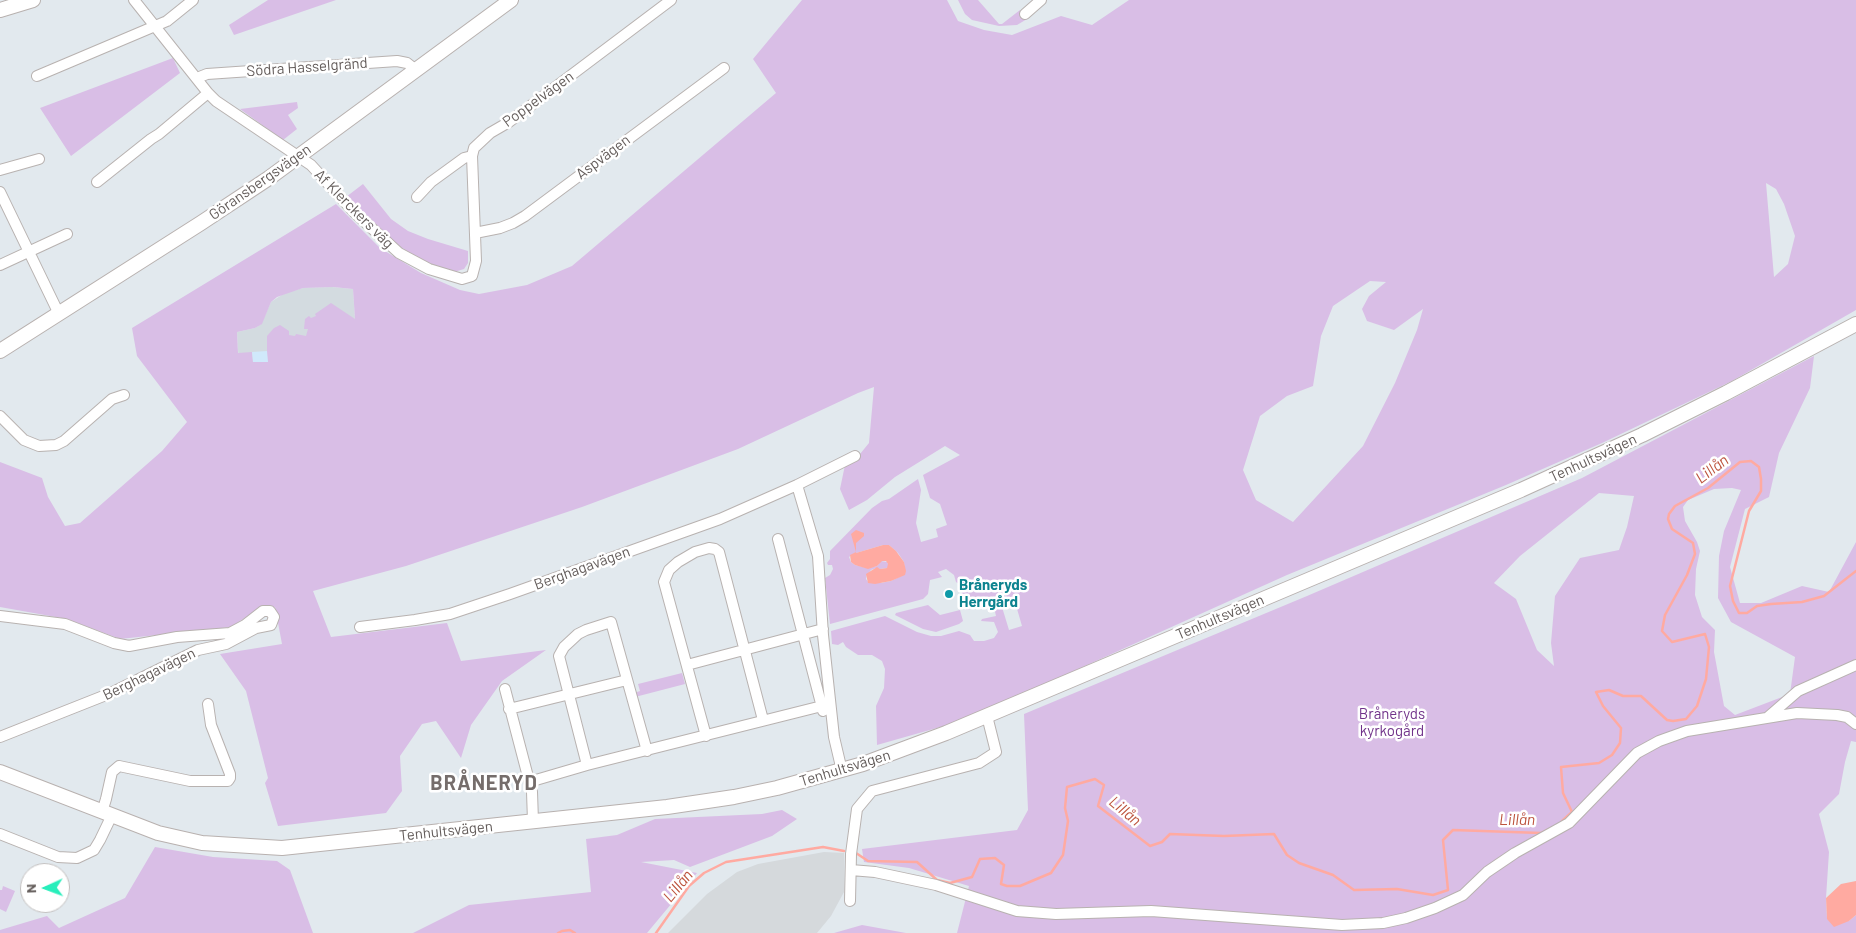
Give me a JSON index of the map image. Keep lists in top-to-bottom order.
{
  "streets": {
    "street": [
      "Södra Hasselgränd",
      "Poppelvägen",
      "Aspvägen",
      "Göransbergsvägen",
      "Af Klerckers väg",
      "Tenhultsvägen",
      "Berghagavägen"
    ]
  },
  "crossings": [
    ["Södra Hasselgränd", "Göransbergsvägen"],
    ["Södra Hasselgränd", "Af Klerckers väg"],
    ["Aspvägen", "Af Klerckers väg"],
    ["Göransbergsvägen", "Af Klerckers väg"]
  ],
  "districts": ["BRÅNERYD"],
  "water": ["Lillån"],
  "parks": ["Bråneryds kyrkogård"],
  "places": ["Bråneryds Herrgård"],
  "north": "left"
}
